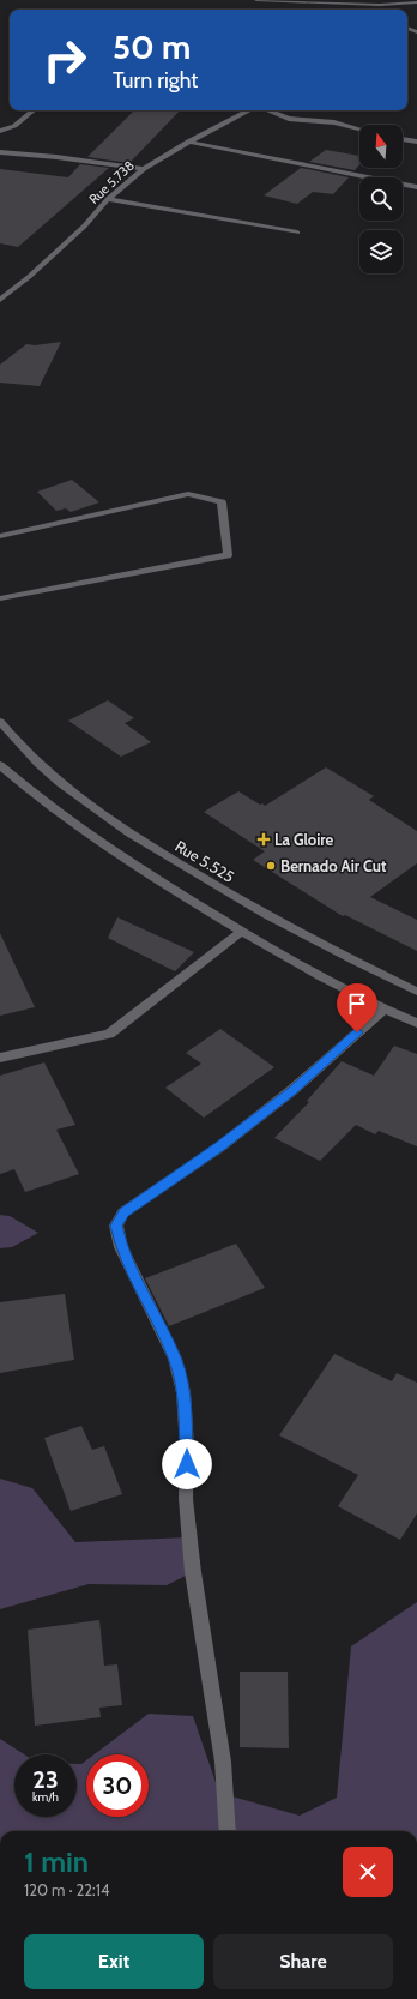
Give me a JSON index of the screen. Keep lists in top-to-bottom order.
{
  "streets": {
    "street": ["Rue 5.738", "Rue 5.525"]
  },
  "places": {
    "health": ["La Gloire"],
    "other": ["Bernado Air Cut"]
  },
  "north": "top",
  "page": {
    "turn": ["50 m", "Turn right"],
    "speed": "23 km/h",
    "limit": "30",
    "heading": ["1 min", "120 m · 22:14"],
    "buttons": ["Exit", "Share"]
  }
}
